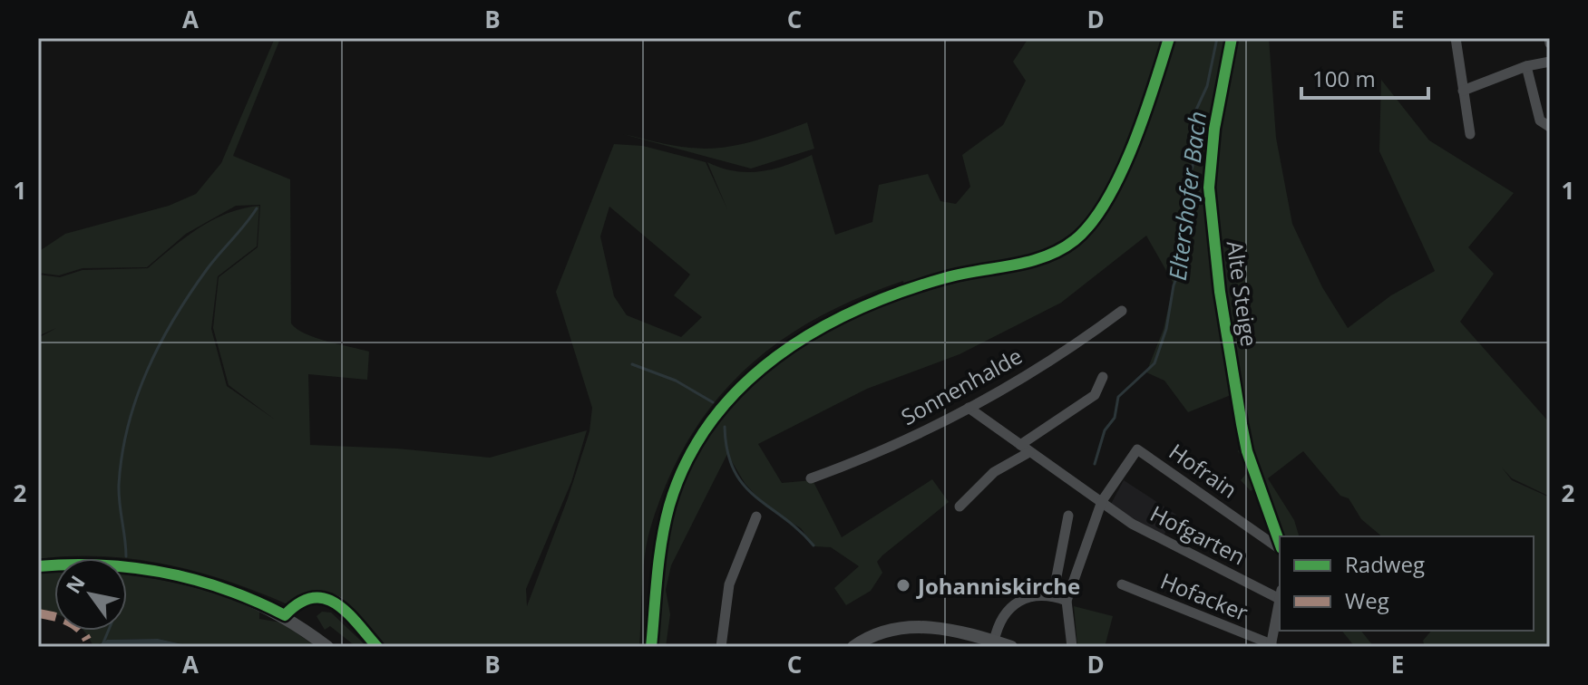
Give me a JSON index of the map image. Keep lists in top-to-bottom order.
{
  "streets": {
    "street": [
      "Alte Steige",
      "Sonnenhalde",
      "Hofrain",
      "Hofgarten",
      "Hofacker"
    ]
  },
  "crossings": [
    ["Sonnenhalde", "Hofgarten"],
    ["Hofrain", "Hofgarten"]
  ],
  "water": ["Eltershofer Bach"],
  "places": ["Johanniskirche"],
  "legend": ["Radweg", "Weg"],
  "scale_bar": "100 m",
  "north": "top left",
  "grid": {
    "columns": [
      "A",
      "B",
      "C",
      "D",
      "E"
    ],
    "rows": ["1", "2"]
  }
}
